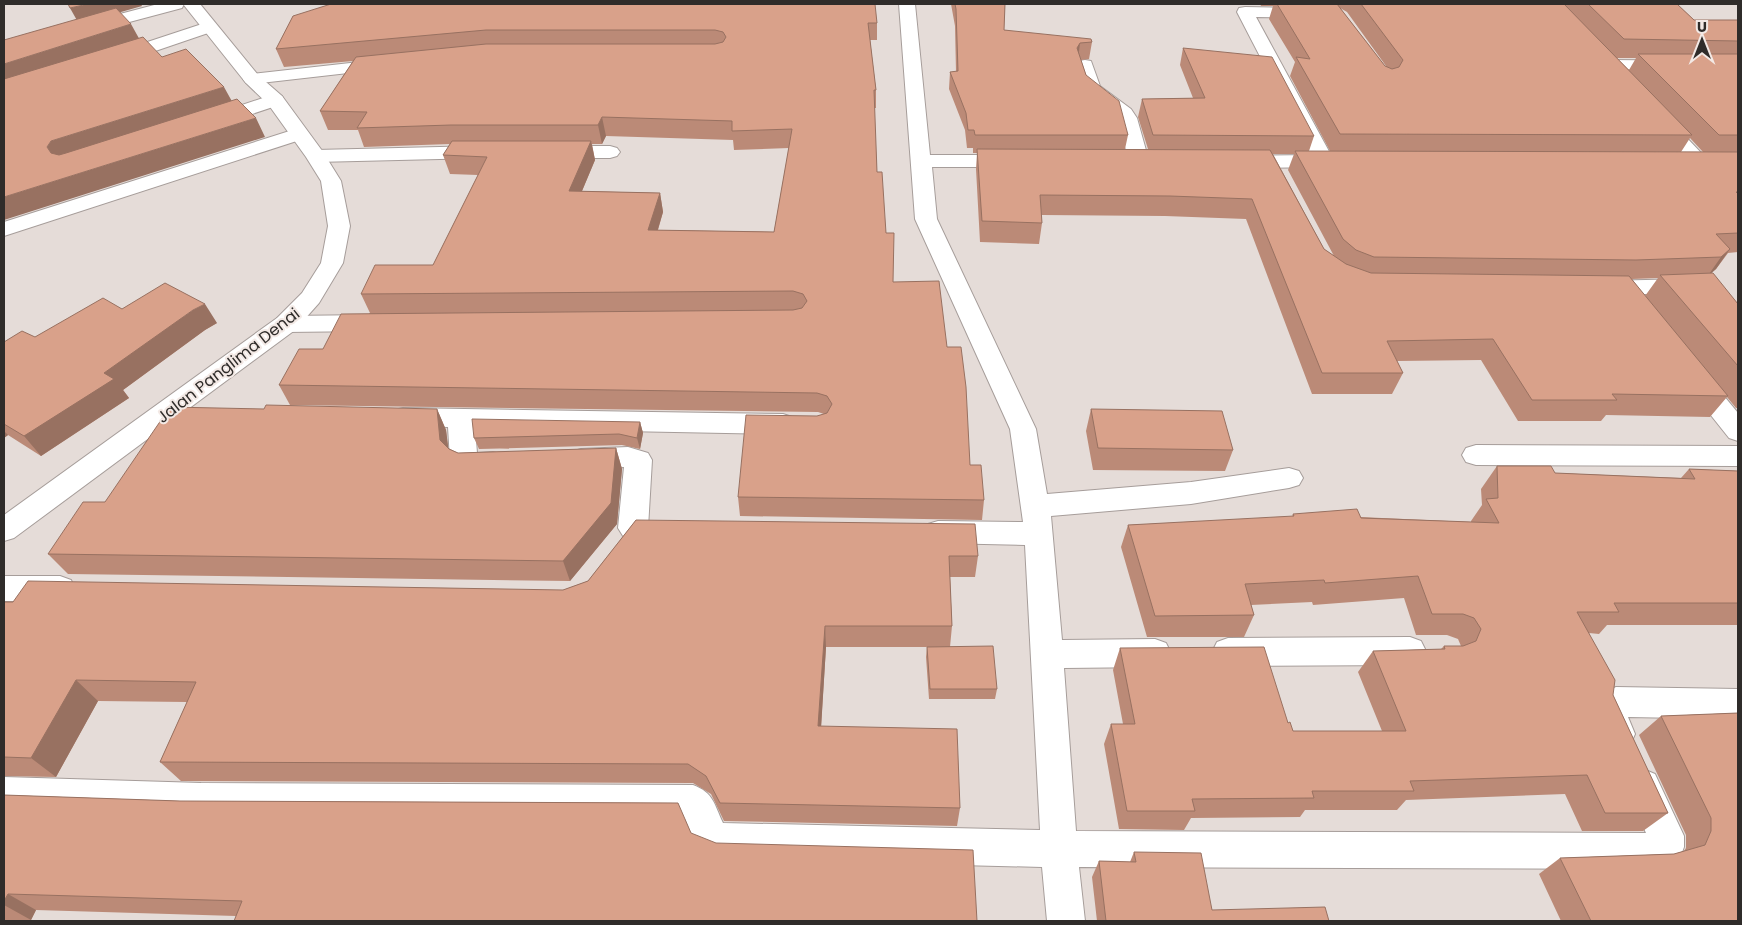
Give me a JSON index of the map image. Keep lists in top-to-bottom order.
{
  "streets": {
    "street": ["Jalan Panglima Denai"]
  },
  "north": "top"
}
